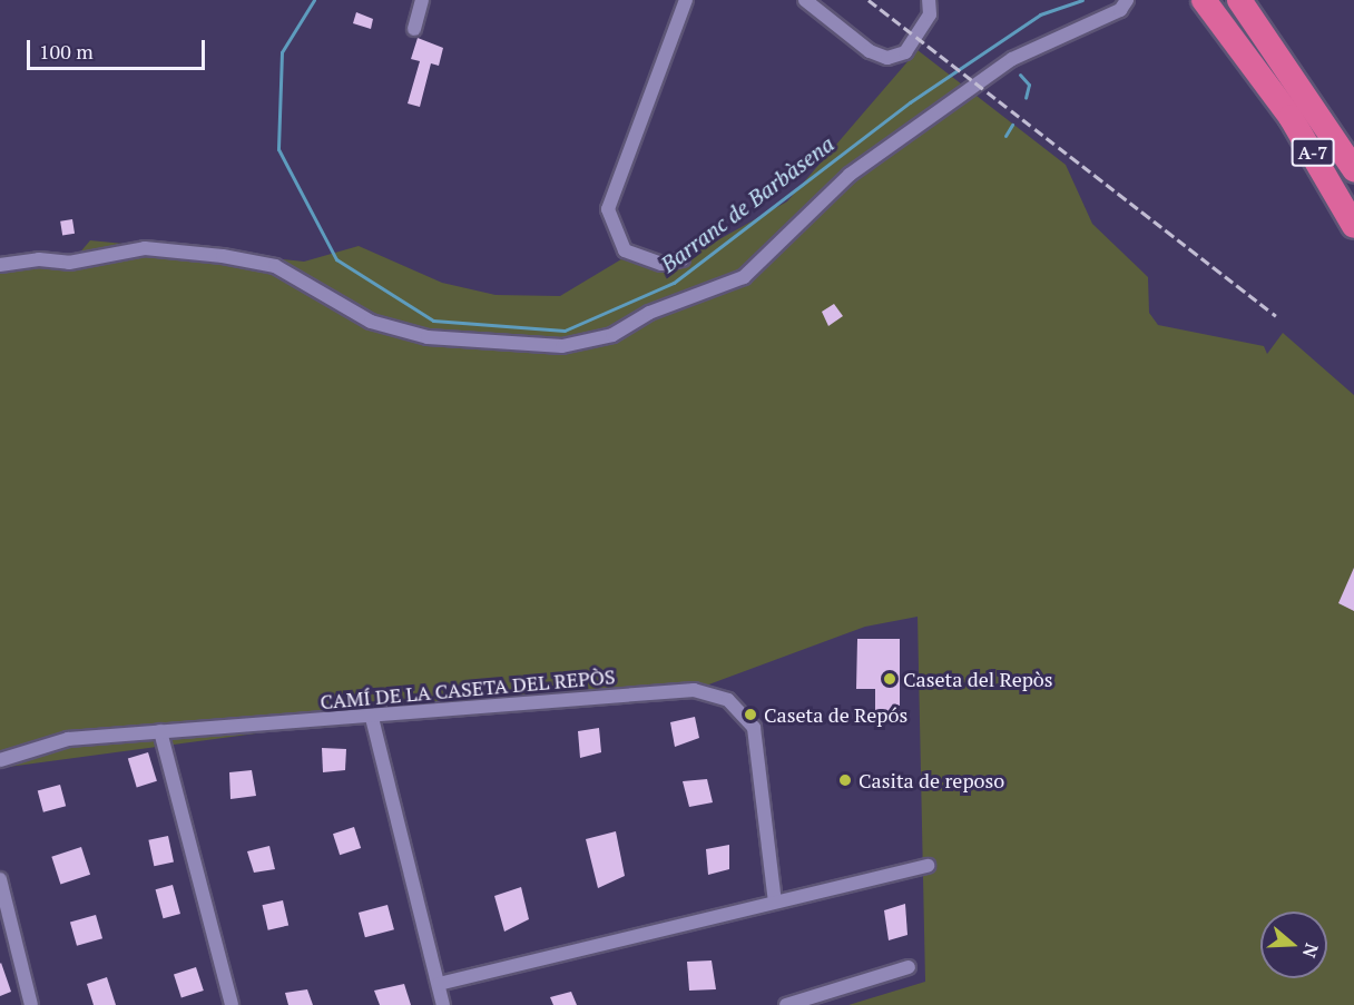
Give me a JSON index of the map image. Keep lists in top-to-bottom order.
{
  "streets": {
    "highway": ["A-7"],
    "street": ["CAMÍ DE LA CASETA DEL REPÒS"]
  },
  "water": ["Barranc de Barbàsena"],
  "places": ["Caseta del Repòs", "Caseta de Repós", "Casita de reposo"],
  "scale_bar": "100 m",
  "north": "right"
}
